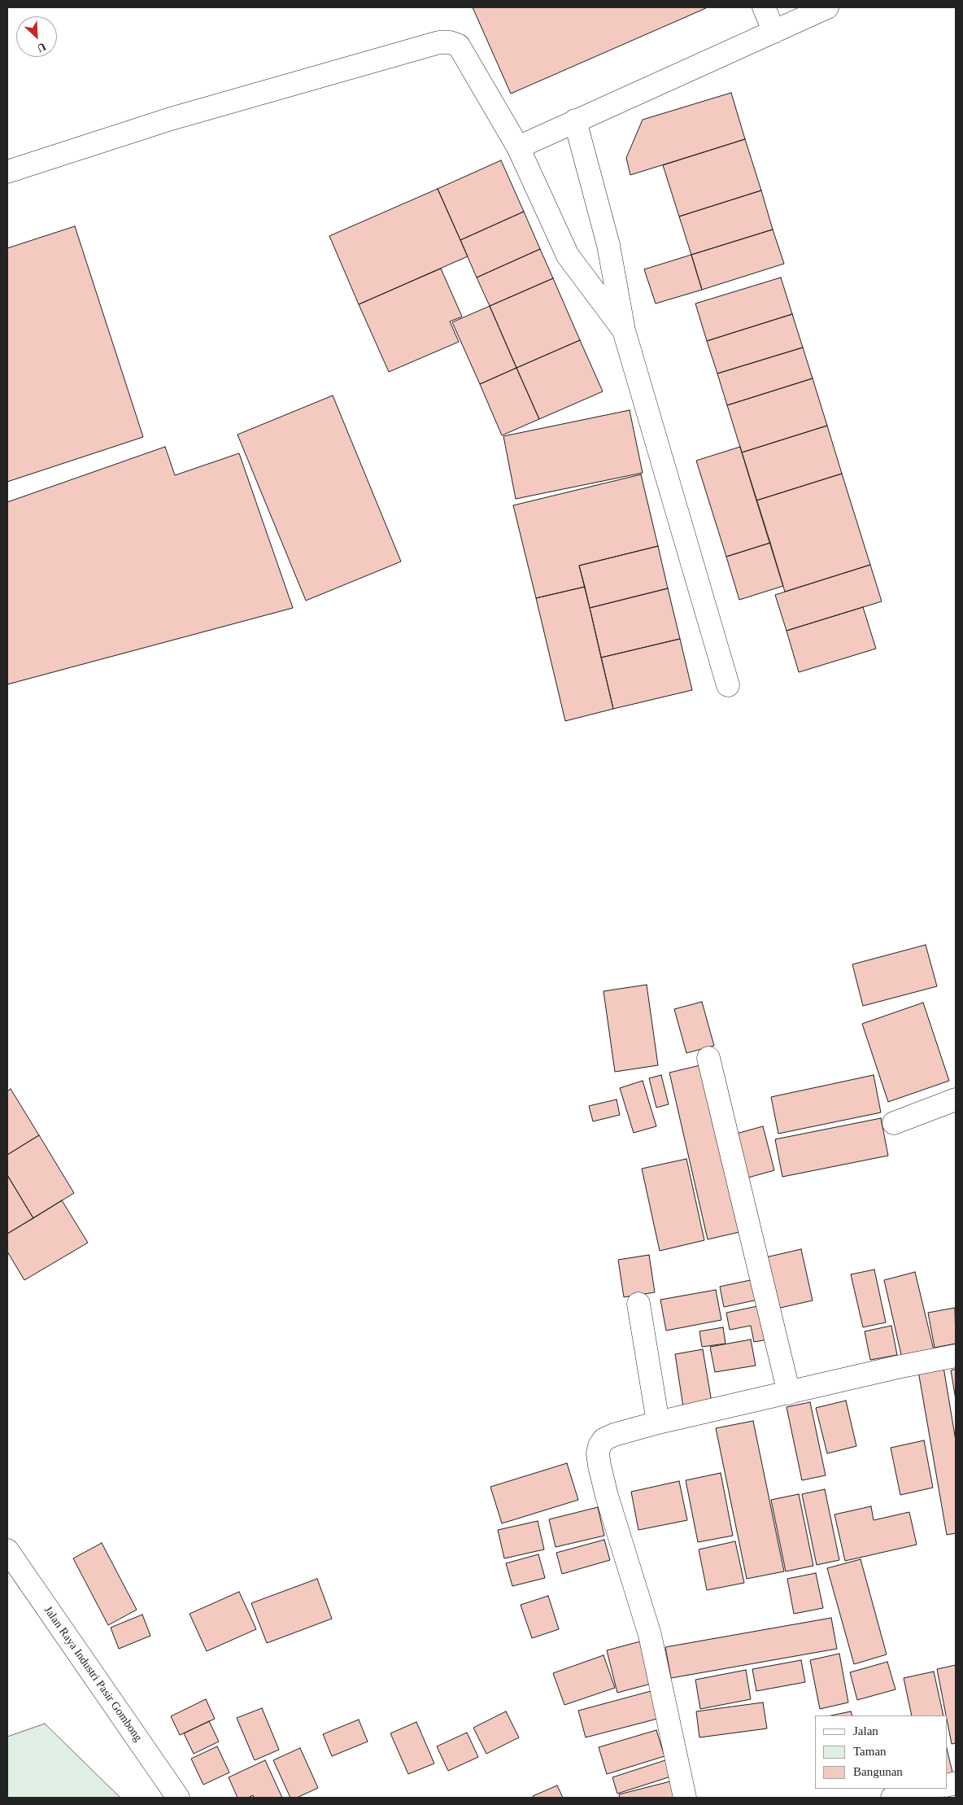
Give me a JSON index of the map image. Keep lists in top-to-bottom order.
{
  "streets": {
    "street": ["Jalan Raya Industri Pasir Gombong"]
  },
  "legend": ["Jalan", "Taman", "Bangunan"],
  "north": "bottom right"
}
